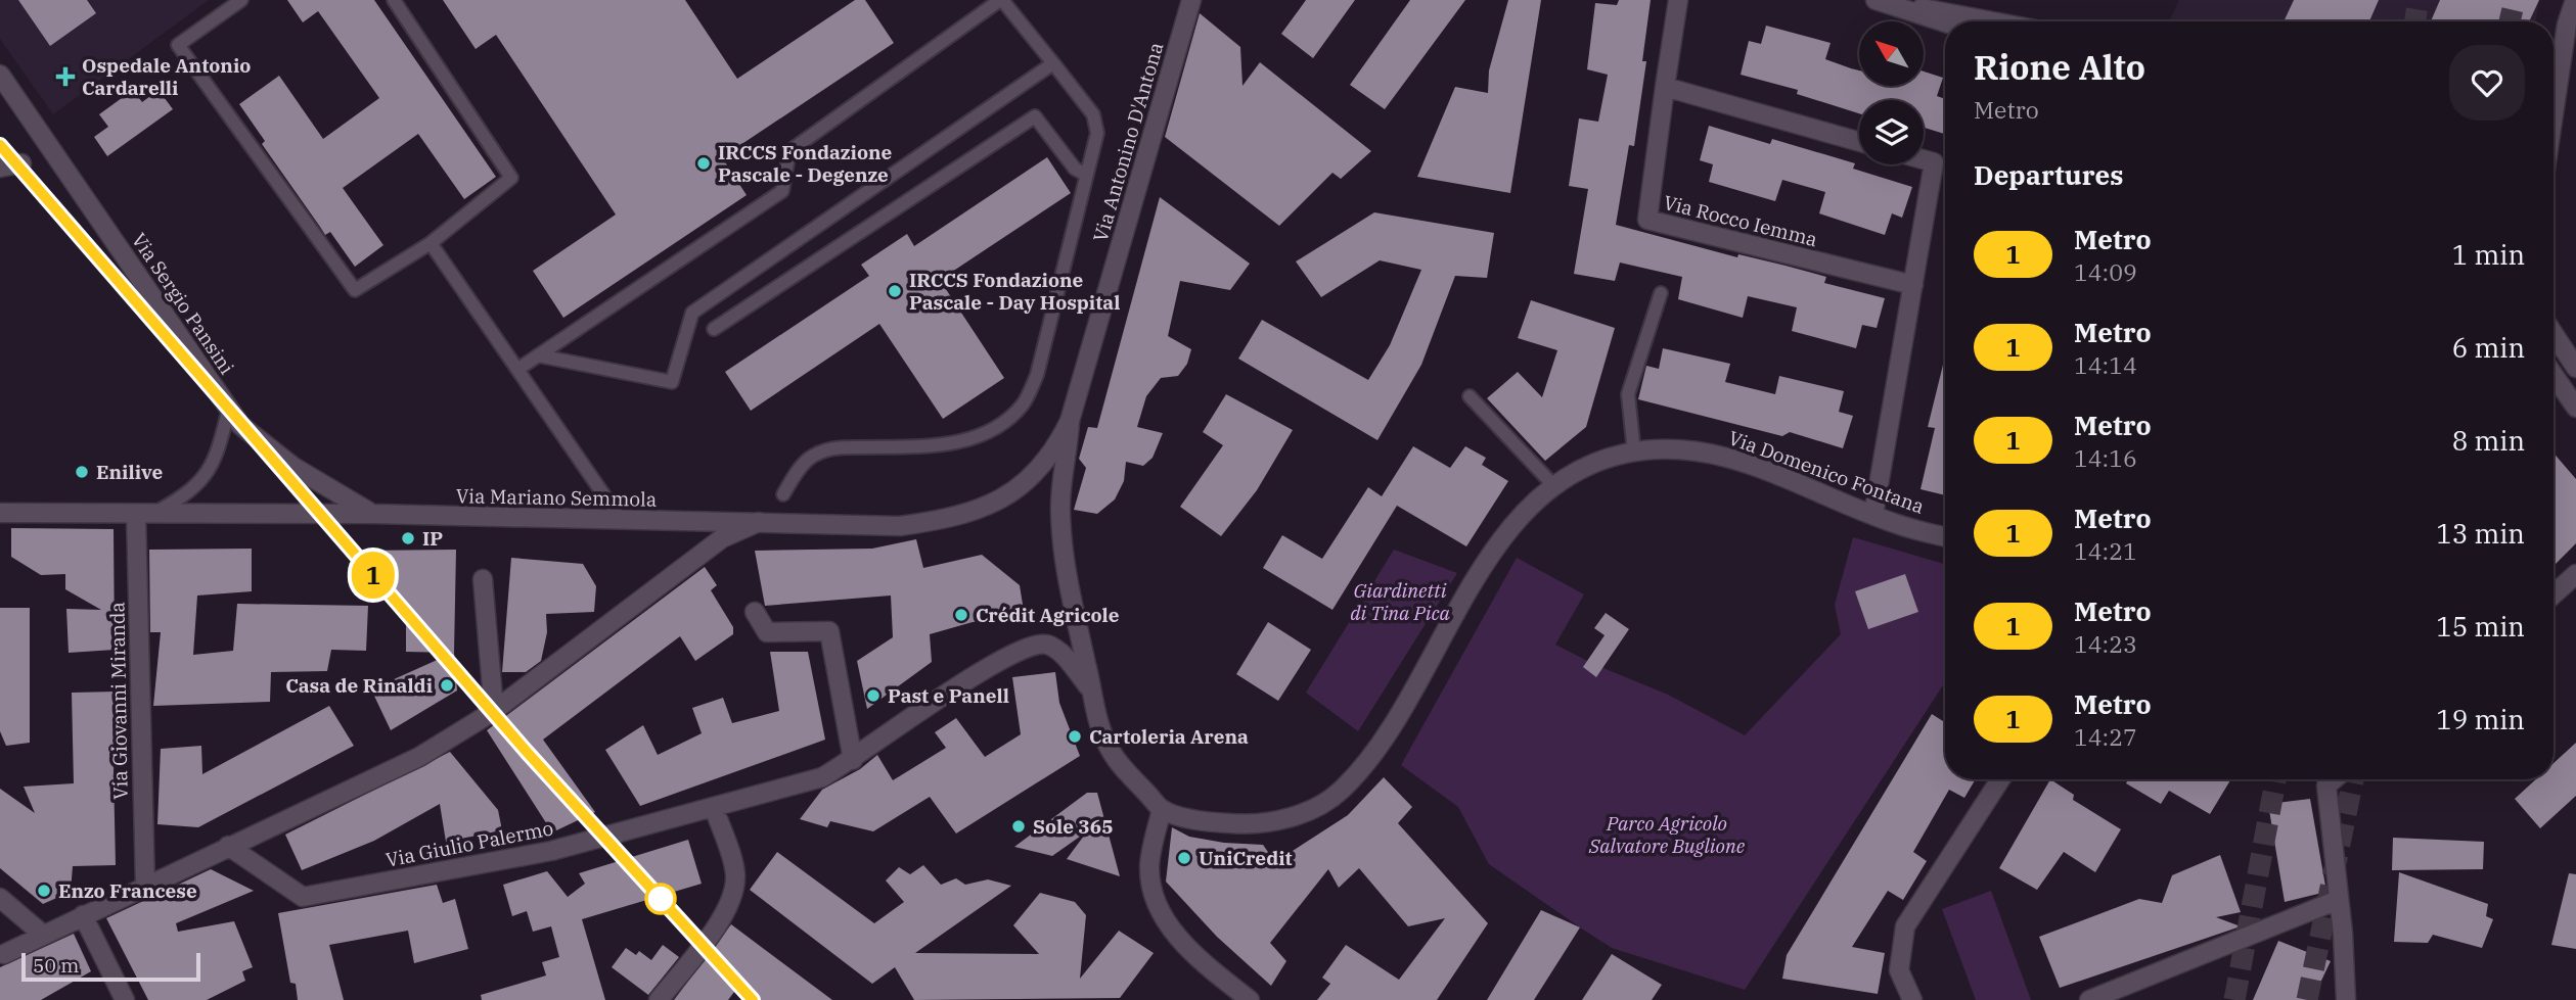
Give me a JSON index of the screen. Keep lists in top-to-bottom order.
{
  "streets": {
    "street": [
      "Via Antonino D'Antona",
      "Via Rocco Iemma",
      "Via Sergio Pansini",
      "Via Domenico Fontana",
      "Via Mariano Semmola",
      "Via Giovanni Miranda",
      "Via Giulio Palermo"
    ]
  },
  "crossings": [
    ["Via Antonino D'Antona", "Via Mariano Semmola"],
    ["Via Sergio Pansini", "Via Mariano Semmola"],
    ["Via Mariano Semmola", "Via Giovanni Miranda"]
  ],
  "parks": ["Giardinetti di Tina Pica", "Parco Agricolo Salvatore Buglione"],
  "places": {
    "health": ["Ospedale Antonio Cardarelli"],
    "other": [
      "IRCCS Fondazione Pascale - Degenze",
      "IRCCS Fondazione Pascale - Day Hospital",
      "Enilive",
      "IP",
      "Crédit Agricole",
      "Casa de Rinaldi",
      "Past e Panell",
      "Cartoleria Arena",
      "Sole 365",
      "UniCredit",
      "Enzo Francese"
    ]
  },
  "lines": ["metro line 1"],
  "scale_bar": "50 m",
  "north": "top left",
  "page": {
    "on_map": "1",
    "heading": [
      ["Rione Alto", "Metro"],
      "Departures"
    ],
    "list": [
      {
        "mark": "1",
        "name": "Metro",
        "note": "14:09",
        "value": "1 min"
      },
      {
        "mark": "1",
        "name": "Metro",
        "note": "14:14",
        "value": "6 min"
      },
      {
        "mark": "1",
        "name": "Metro",
        "note": "14:16",
        "value": "8 min"
      },
      {
        "mark": "1",
        "name": "Metro",
        "note": "14:21",
        "value": "13 min"
      },
      {
        "mark": "1",
        "name": "Metro",
        "note": "14:23",
        "value": "15 min"
      },
      {
        "mark": "1",
        "name": "Metro",
        "note": "14:27",
        "value": "19 min"
      }
    ],
    "scale": "50 m"
  }
}
